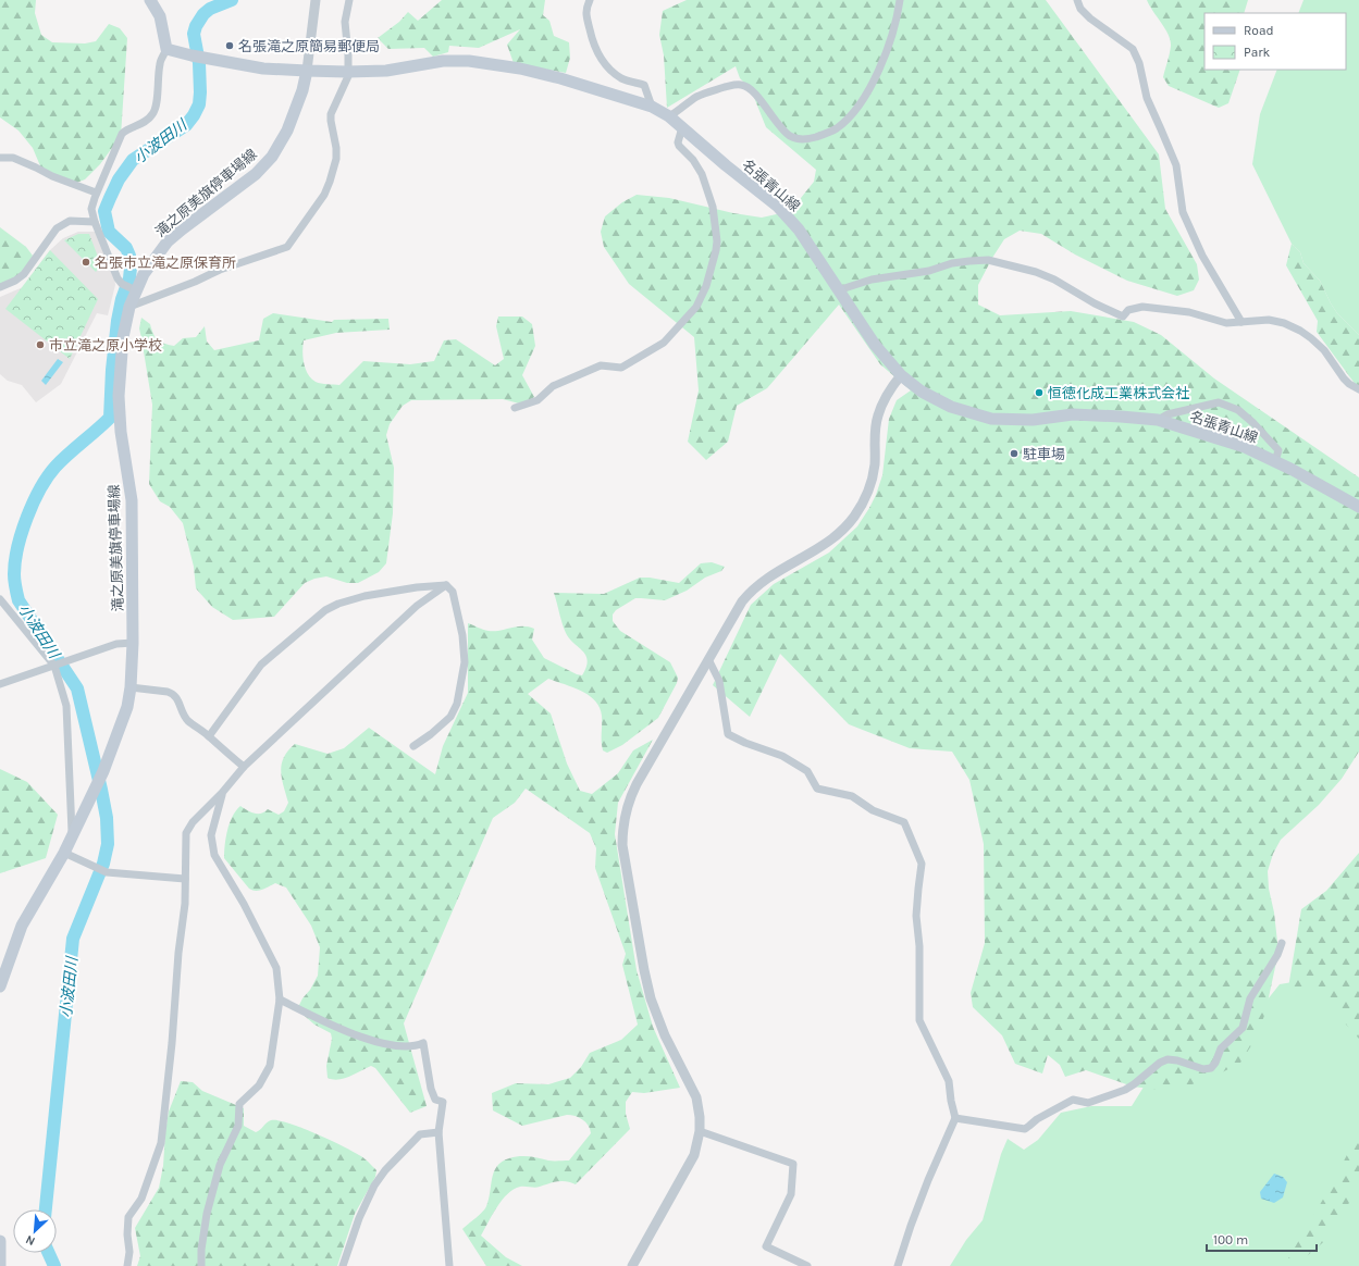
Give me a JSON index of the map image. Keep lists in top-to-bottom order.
{
  "streets": {
    "main road": ["名張青山線", "滝之原美旗停車場線"]
  },
  "crossings": [
    ["名張青山線", "滝之原美旗停車場線"]
  ],
  "water": ["小波田川"],
  "places": [
    "名張滝之原簡易郵便局",
    "名張市立滝之原保育所",
    "市立滝之原小学校",
    "恒徳化成工業株式会社",
    "駐車場"
  ],
  "legend": ["Road", "Park"],
  "scale_bar": "100 m",
  "north": "bottom left"
}
